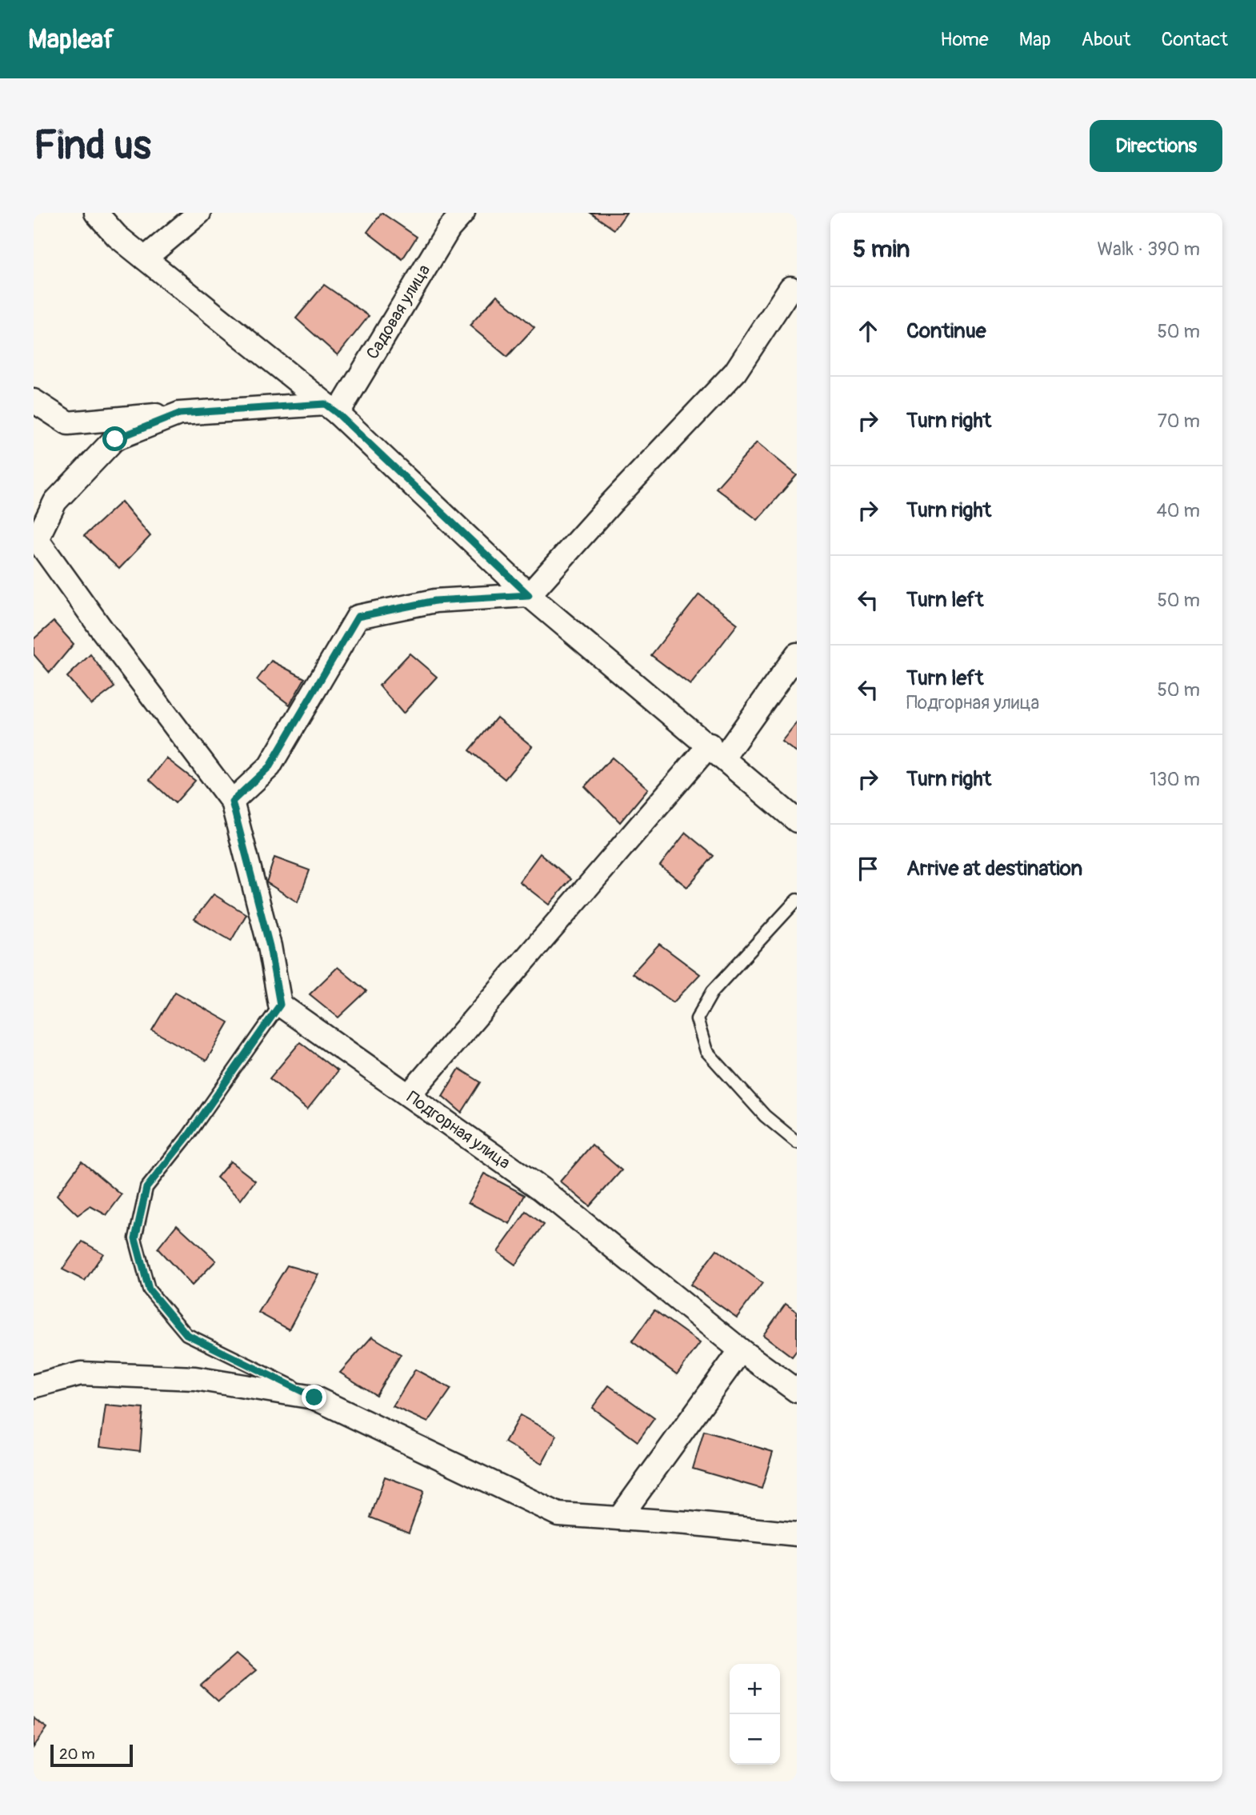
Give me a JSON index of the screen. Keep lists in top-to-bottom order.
{
  "streets": {
    "street": ["Садовая улица", "Подгорная улица"]
  },
  "scale_bar": "20 m",
  "page": {
    "header": "Mapleaf",
    "nav": [
      "Home",
      "Map",
      "About",
      "Contact"
    ],
    "buttons": "Directions",
    "title": "Find us",
    "heading": ["5 min", "Walk · 390 m"],
    "list": [
      ["Continue", "50 m"],
      ["Turn right", "70 m"],
      ["Turn right", "40 m"],
      ["Turn left", "50 m"],
      ["Turn left", "Подгорная улица", "50 m"],
      ["Turn right", "130 m"],
      "Arrive at destination"
    ],
    "map_buttons": ["+", "−"],
    "scale": "20 m"
  }
}
